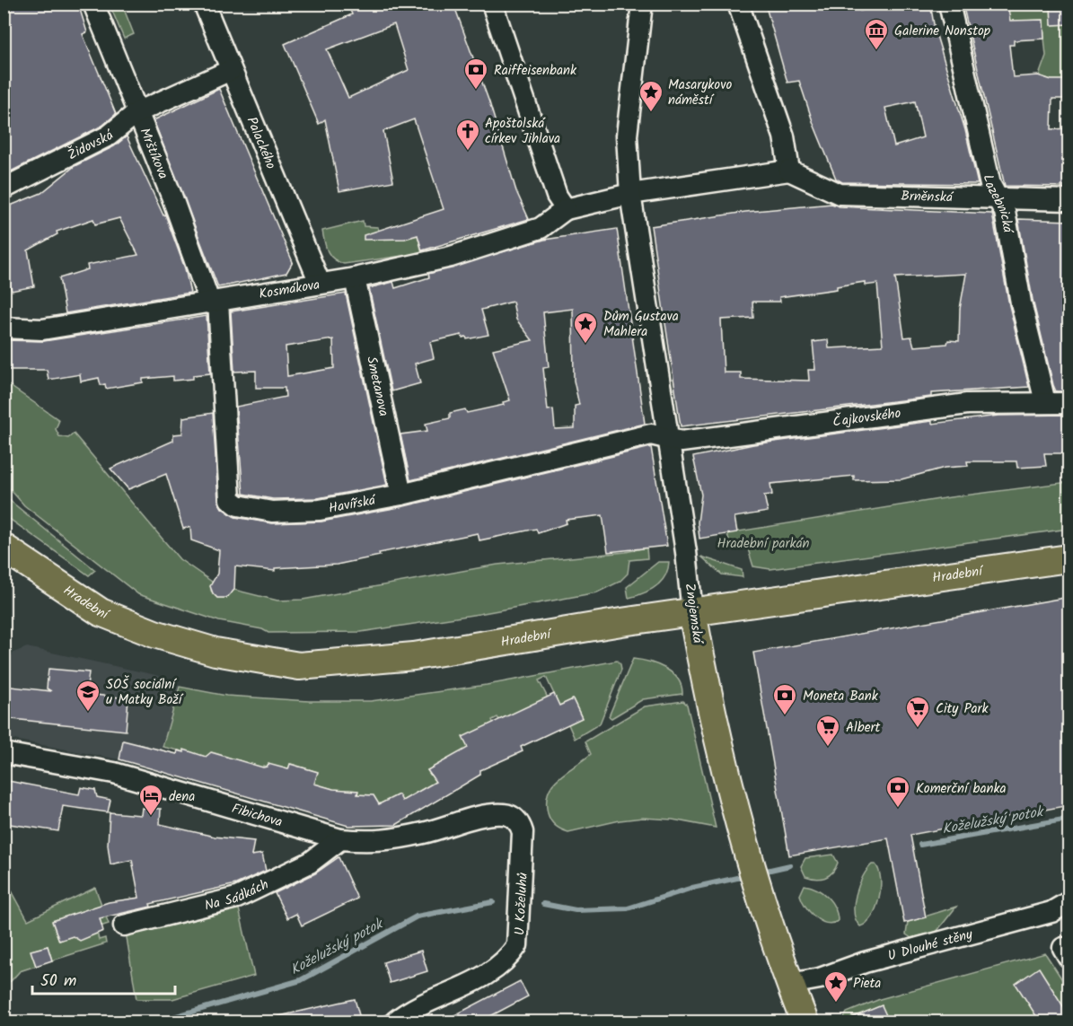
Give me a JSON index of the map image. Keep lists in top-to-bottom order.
{
  "streets": {
    "main road": ["Hradební", "Znojemská"],
    "street": [
      "Palackého",
      "Židovská",
      "Mrštíkova",
      "Brněnská",
      "Lazebnická",
      "Kosmákova",
      "Smetanova",
      "Čajkovského",
      "Havířská",
      "Fibichova",
      "Na Sádkách",
      "U Koželuhů",
      "U Dlouhé stěny"
    ]
  },
  "crossings": [
    ["Palackého", "Židovská"],
    ["Palackého", "Kosmákova"],
    ["Židovská", "Mrštíkova"],
    ["Mrštíkova", "Kosmákova"],
    ["Mrštíkova", "Havířská"],
    ["Brněnská", "Lazebnická"],
    ["Lazebnická", "Čajkovského"],
    ["Kosmákova", "Smetanova"],
    ["Kosmákova", "Havířská"],
    ["Smetanova", "Havířská"],
    ["Čajkovského", "Havířská"],
    ["Čajkovského", "Znojemská"],
    ["Havířská", "Znojemská"],
    ["Hradební", "Znojemská"],
    ["Znojemská", "U Dlouhé stěny"],
    ["Fibichova", "Na Sádkách"],
    ["Fibichova", "U Koželuhů"]
  ],
  "water": ["Koželužský potok"],
  "parks": ["Hradební parkán"],
  "places": {
    "museum": ["Galerine Nonstop"],
    "bank": ["Raiffeisenbank", "Moneta Bank", "Komerční banka"],
    "place": ["Masarykovo náměstí", "Dům Gustava Mahlera", "Pieta"],
    "church": ["Apoštolská církev Jihlava"],
    "school or university": ["SOŠ sociální u Matky Boží"],
    "supermarket": ["City Park", "Albert"],
    "hotel": ["dena"]
  },
  "scale_bar": "50 m"
}
